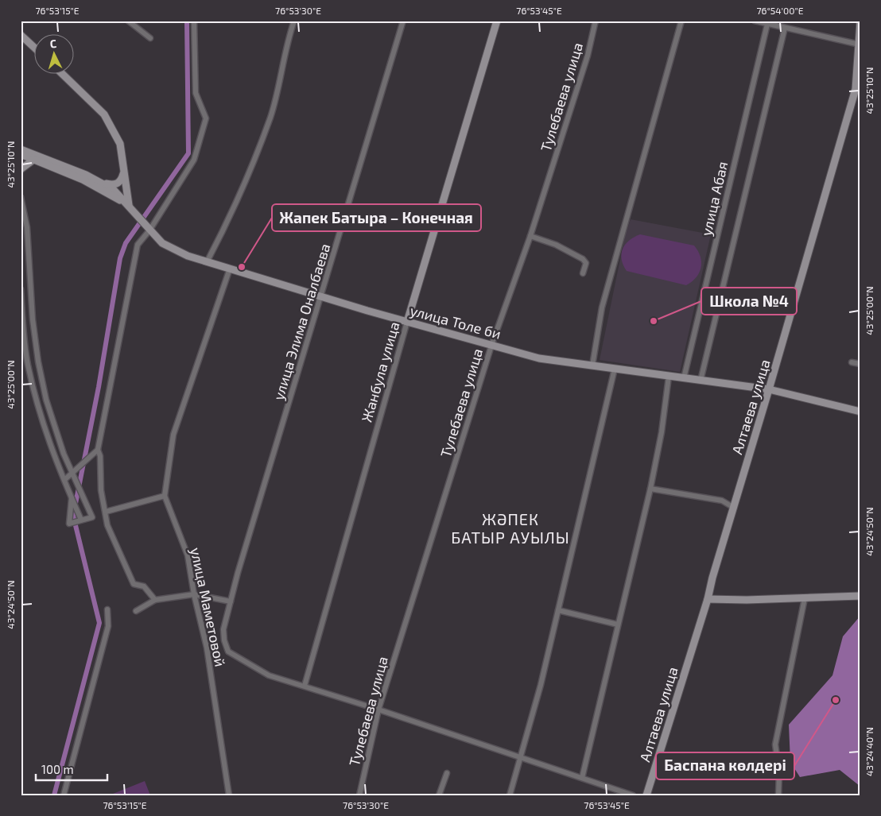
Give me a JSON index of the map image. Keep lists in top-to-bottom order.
{
  "streets": {
    "main road": ["улица Толе би", "Жанбула улица", "Алтаева улица"],
    "street": [
      "Тулебаева улица",
      "улица Абая",
      "улица Элима Оналбаева",
      "улица Маметовой"
    ]
  },
  "crossings": [
    ["Тулебаева улица", "улица Толе би"],
    ["улица Абая", "улица Толе би"],
    ["улица Элима Оналбаева", "улица Толе би"],
    ["улица Элима Оналбаева", "Жанбула улица"],
    ["улица Толе би", "Жанбула улица"],
    ["улица Толе би", "Алтаева улица"],
    ["улица Толе би", "улица Маметовой"]
  ],
  "districts": ["ЖӘПЕК БАТЫР АУЫЛЫ"],
  "places": ["Жапек Батыра – Конечная", "Школа №4", "Баспана көлдері"],
  "scale_bar": "100 m",
  "north": "top",
  "coordinates": [
    "76°53'15\"E",
    "76°53'30\"E",
    "76°53'45\"E",
    "76°54'00\"E",
    "43°25'10\"N",
    "43°25'00\"N",
    "43°24'50\"N",
    "43°24'40\"N"
  ]
}
